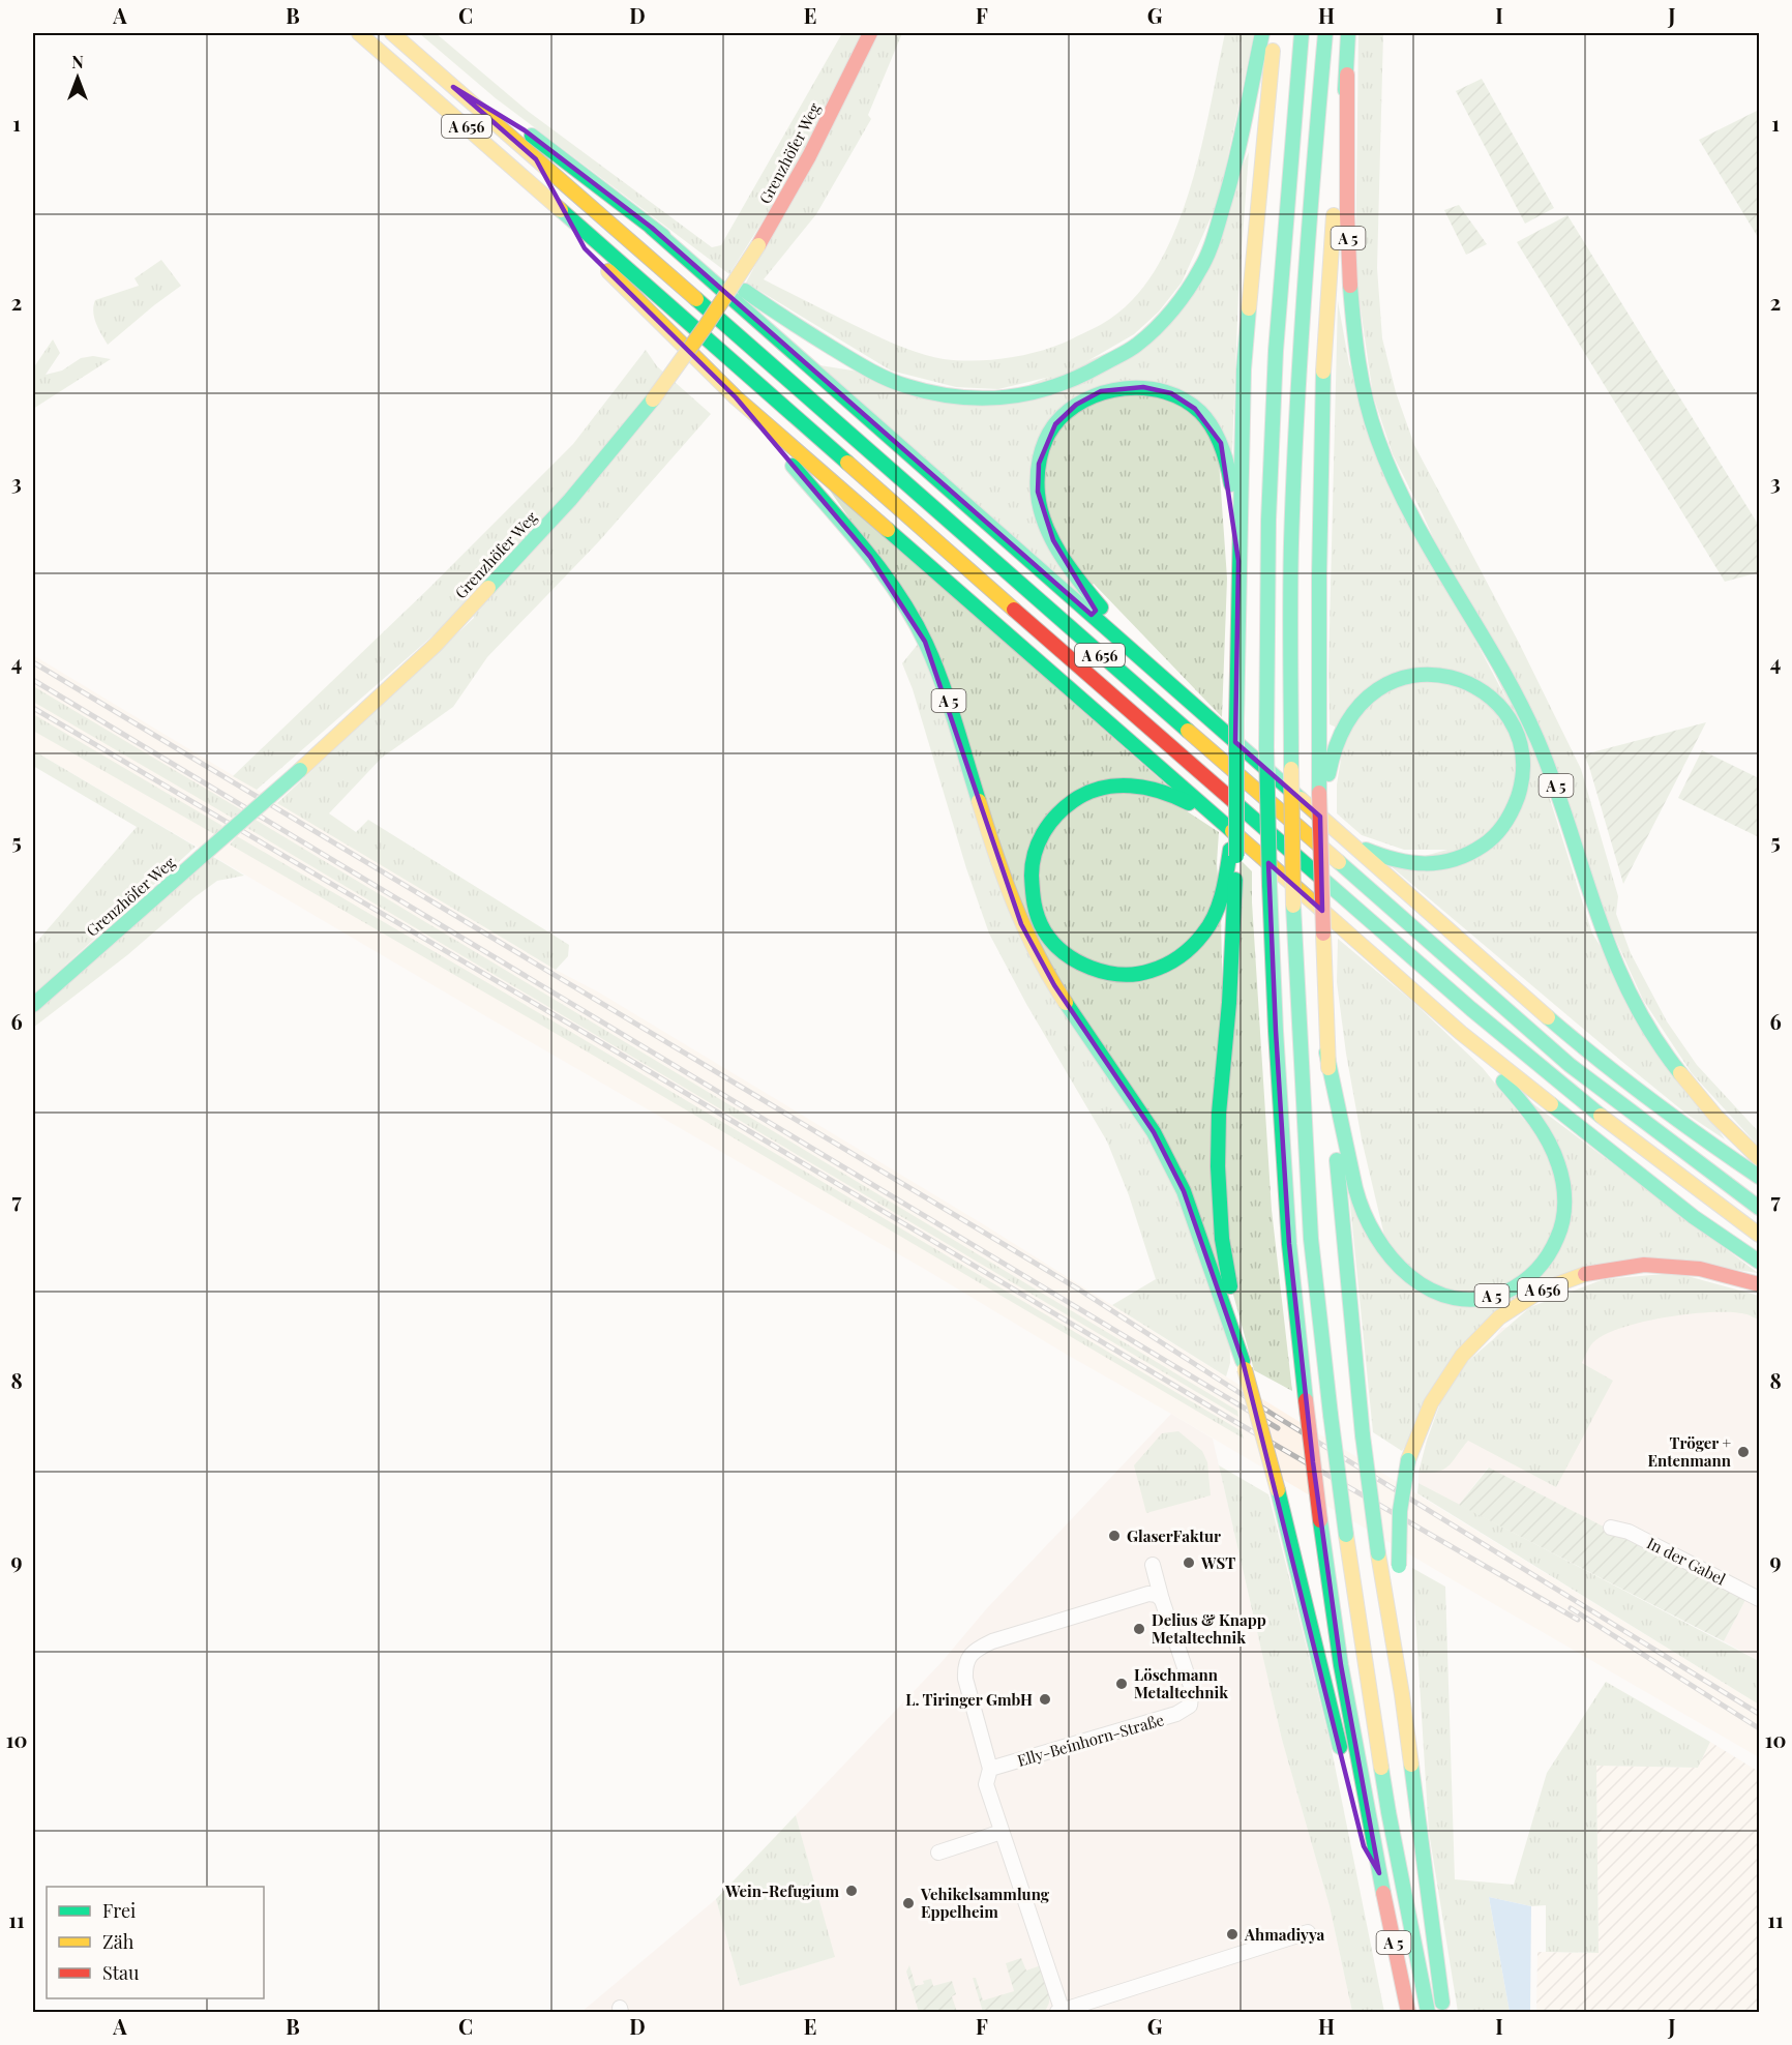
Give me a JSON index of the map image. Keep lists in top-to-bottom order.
{
  "streets": {
    "main road": ["A 656", "Grenzhöfer Weg", "A 5"],
    "street": ["In der Gabel", "Elly-Beinhorn-Straße"]
  },
  "crossings": [
    ["A 656", "A 5"]
  ],
  "places": [
    "Tröger + Entenmann",
    "GlaserFaktur",
    "WST",
    "Delius & Knapp Metaltechnik",
    "Löschmann Metaltechnik",
    "L. Tiringer GmbH",
    "Wein-Refugium",
    "Vehikelsammlung Eppelheim",
    "Ahmadiyya"
  ],
  "legend": ["Frei", "Zäh", "Stau"],
  "north": "top",
  "grid": {
    "columns": [
      "A",
      "B",
      "C",
      "D",
      "E",
      "F",
      "G",
      "H",
      "I",
      "J"
    ],
    "rows": [
      "1",
      "2",
      "3",
      "4",
      "5",
      "6",
      "7",
      "8",
      "9",
      "10",
      "11"
    ]
  }
}
